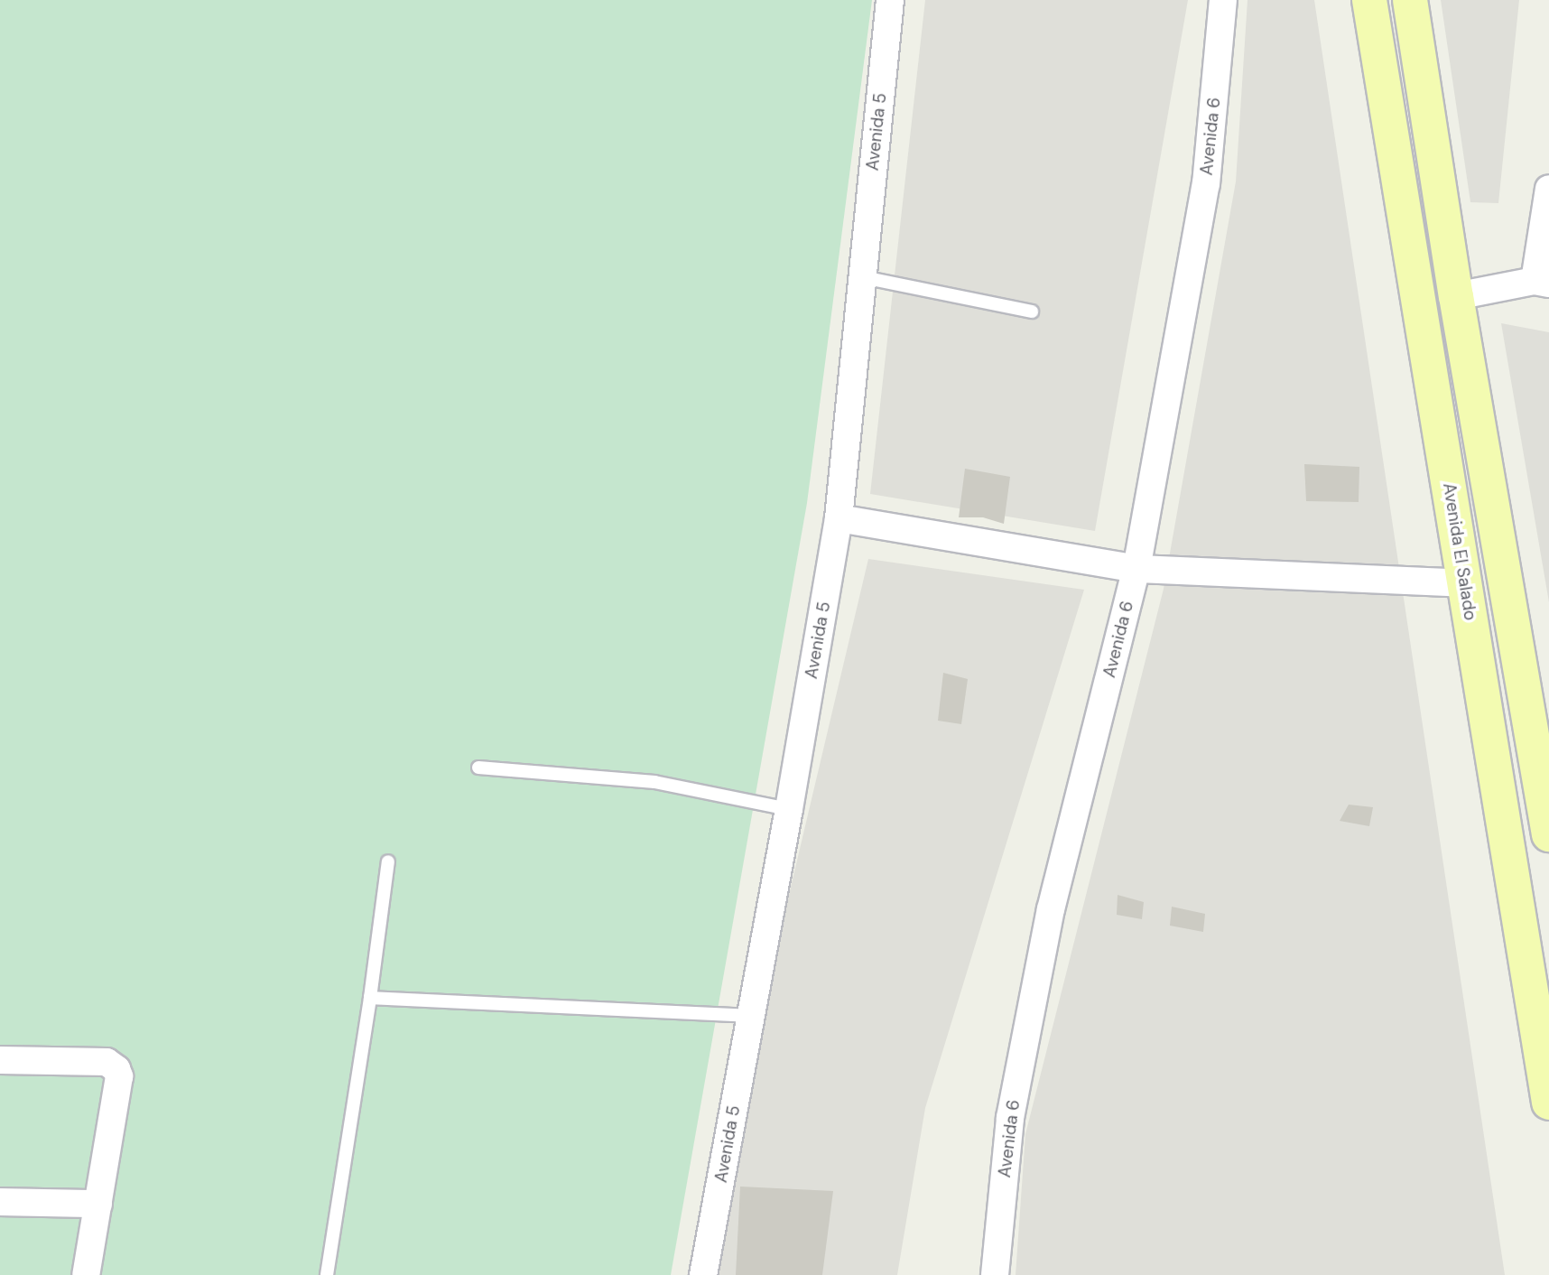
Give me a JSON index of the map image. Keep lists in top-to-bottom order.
{
  "streets": {
    "main road": ["Avenida El Salado"],
    "street": ["Avenida 5", "Avenida 6"]
  }
}
